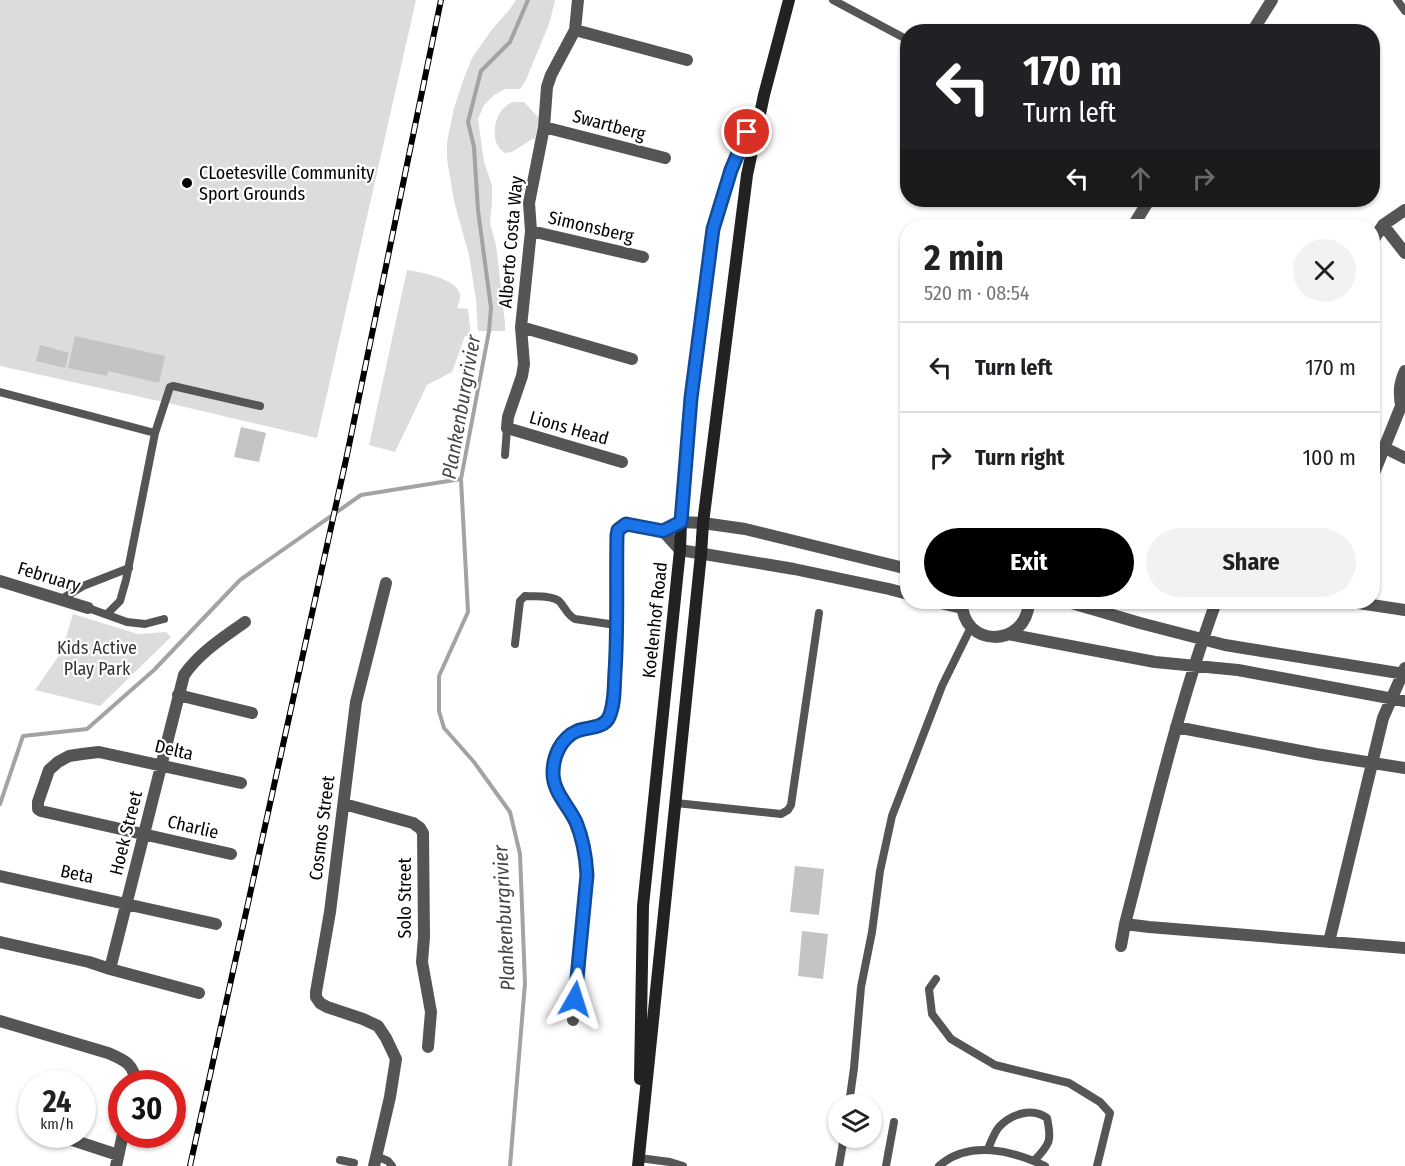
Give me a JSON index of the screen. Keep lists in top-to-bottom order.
{
  "streets": {
    "main road": ["Koelenhof Road"],
    "street": [
      "Swartberg",
      "Simonsberg",
      "Alberto Costa Way",
      "Lions Head",
      "February",
      "Delta",
      "Charlie",
      "Cosmos Street",
      "Hoek Street",
      "Beta",
      "Solo Street"
    ]
  },
  "crossings": [
    ["Swartberg", "Alberto Costa Way"],
    ["Simonsberg", "Alberto Costa Way"],
    ["Alberto Costa Way", "Lions Head"],
    ["Delta", "Charlie"],
    ["Delta", "Hoek Street"],
    ["Charlie", "Hoek Street"],
    ["Cosmos Street", "Solo Street"],
    ["Hoek Street", "Beta"]
  ],
  "water": ["Plankenburgrivier"],
  "parks": ["Kids Active Play Park"],
  "places": ["CLoetesville Community Sport Grounds"],
  "page": {
    "turn": ["170 m", "Turn left"],
    "heading": ["2 min", "520 m · 08:54"],
    "list": [
      {
        "name": "Turn left",
        "value": "170 m"
      },
      {
        "name": "Turn right",
        "value": "100 m"
      }
    ],
    "buttons": ["Exit", "Share"],
    "speed": "24 km/h",
    "limit": "30"
  }
}
